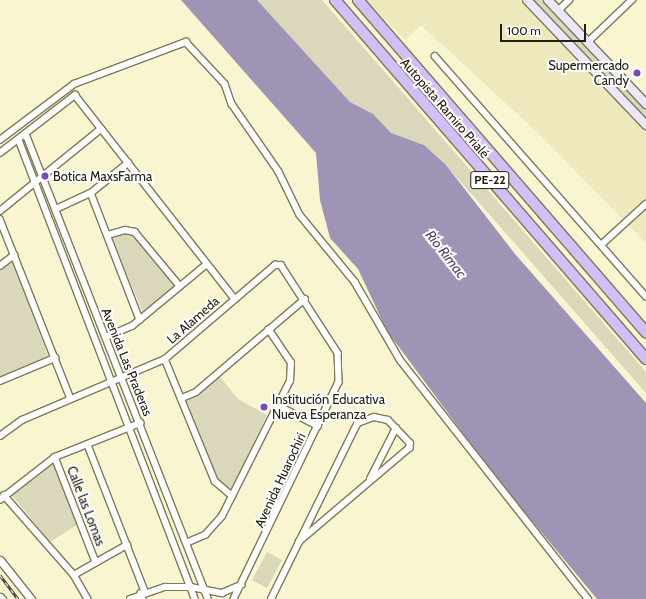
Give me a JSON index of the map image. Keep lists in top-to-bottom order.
{
  "streets": {
    "highway": ["Autopista Ramiro Prialé", "PE-22"],
    "street": [
      "La Alameda",
      "Avenida Las Praderas",
      "Avenida Huarochiri",
      "Calle las Lomas"
    ]
  },
  "crossings": [
    ["La Alameda", "Avenida Las Praderas"],
    ["La Alameda", "Avenida Huarochiri"]
  ],
  "water": ["Río Rímac"],
  "places": ["Supermercado Candy", "Botica MaxsFarma", "Institución Educativa Nueva Esperanza"],
  "scale_bar": "100 m"
}
